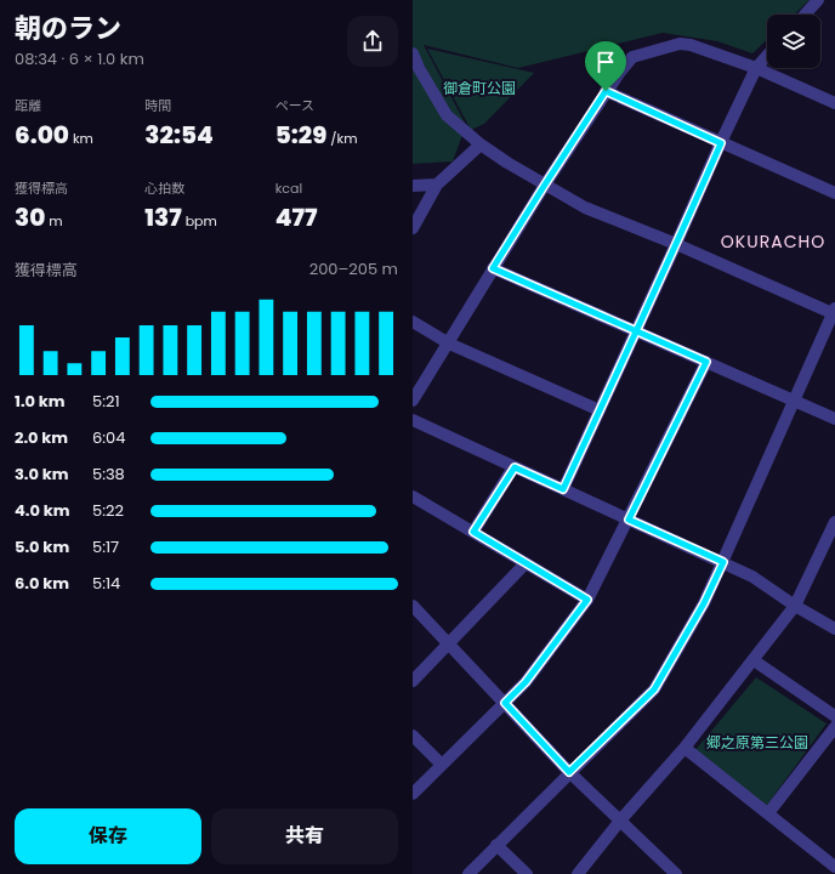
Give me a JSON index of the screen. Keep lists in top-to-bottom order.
{
  "districts": ["OKURACHO"],
  "parks": ["御倉町公園", "郷之原第三公園"],
  "page": {
    "heading": ["朝のラン", "08:34 · 6 × 1.0 km"],
    "stats": [
      ["距離", "6.00 km"],
      ["時間", "32:54"],
      ["ペース", "5:29 /km"],
      ["獲得標高", "30 m"],
      ["心拍数", "137 bpm"],
      ["kcal", "477"]
    ],
    "chart": ["獲得標高", "200–205 m"],
    "list": [
      {
        "name": "1.0 km",
        "note": "5:21"
      },
      {
        "name": "2.0 km",
        "note": "6:04"
      },
      {
        "name": "3.0 km",
        "note": "5:38"
      },
      {
        "name": "4.0 km",
        "note": "5:22"
      },
      {
        "name": "5.0 km",
        "note": "5:17"
      },
      {
        "name": "6.0 km",
        "note": "5:14"
      }
    ],
    "buttons": ["保存", "共有"]
  }
}
